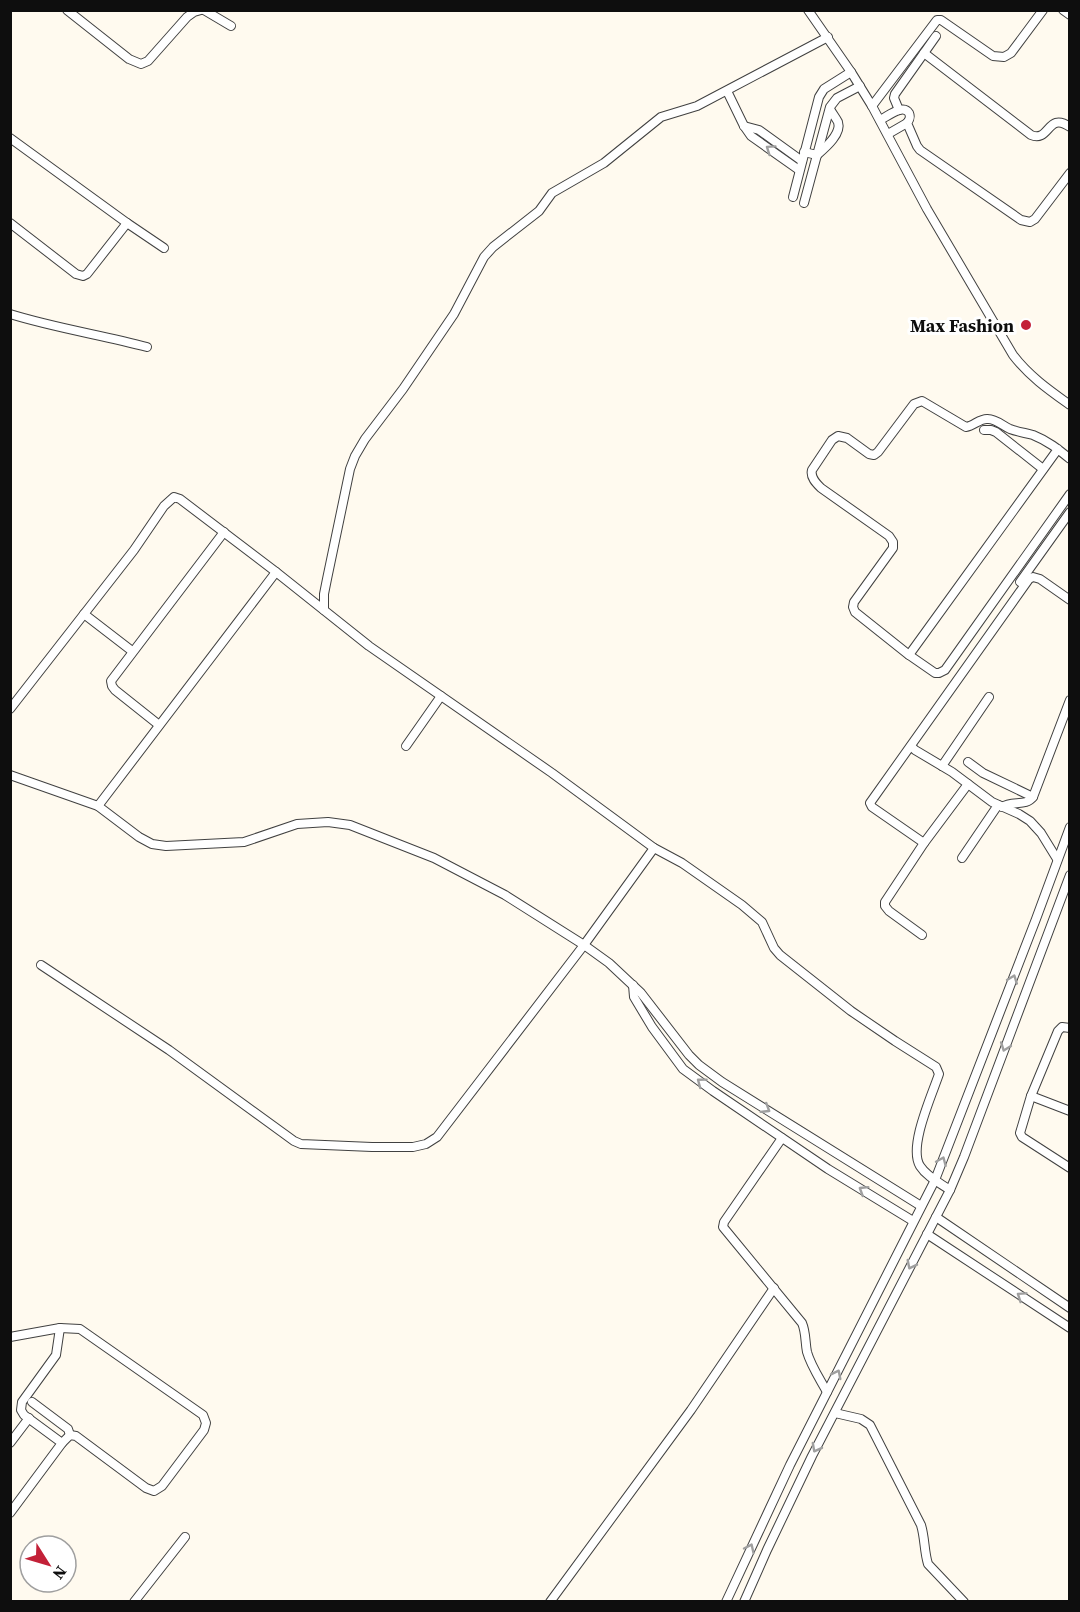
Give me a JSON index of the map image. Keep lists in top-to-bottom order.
{
  "places": ["Max Fashion"],
  "north": "bottom right"
}
